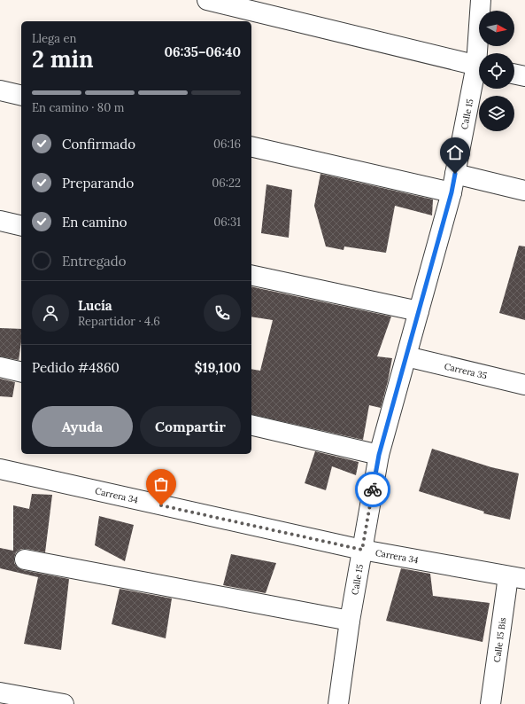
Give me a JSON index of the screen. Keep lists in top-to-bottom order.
{
  "streets": {
    "street": [
      "Calle 15",
      "Carrera 35",
      "Carrera 34",
      "Calle 15 Bis"
    ]
  },
  "crossings": [
    ["Calle 15", "Carrera 35"],
    ["Calle 15", "Carrera 34"],
    ["Carrera 34", "Calle 15 Bis"]
  ],
  "north": "right",
  "page": {
    "heading": ["2 min", "Llega en", "06:35–06:40"],
    "panel": [
      "Lucía",
      "Repartidor · 4.6",
      "Pedido #4860",
      "$19,100"
    ],
    "bar": "En camino · 80 m",
    "list": [
      ["Confirmado", "06:16"],
      ["Preparando", "06:22"],
      ["En camino", "06:31"],
      "Entregado"
    ],
    "buttons": ["Ayuda", "Compartir"]
  }
}
